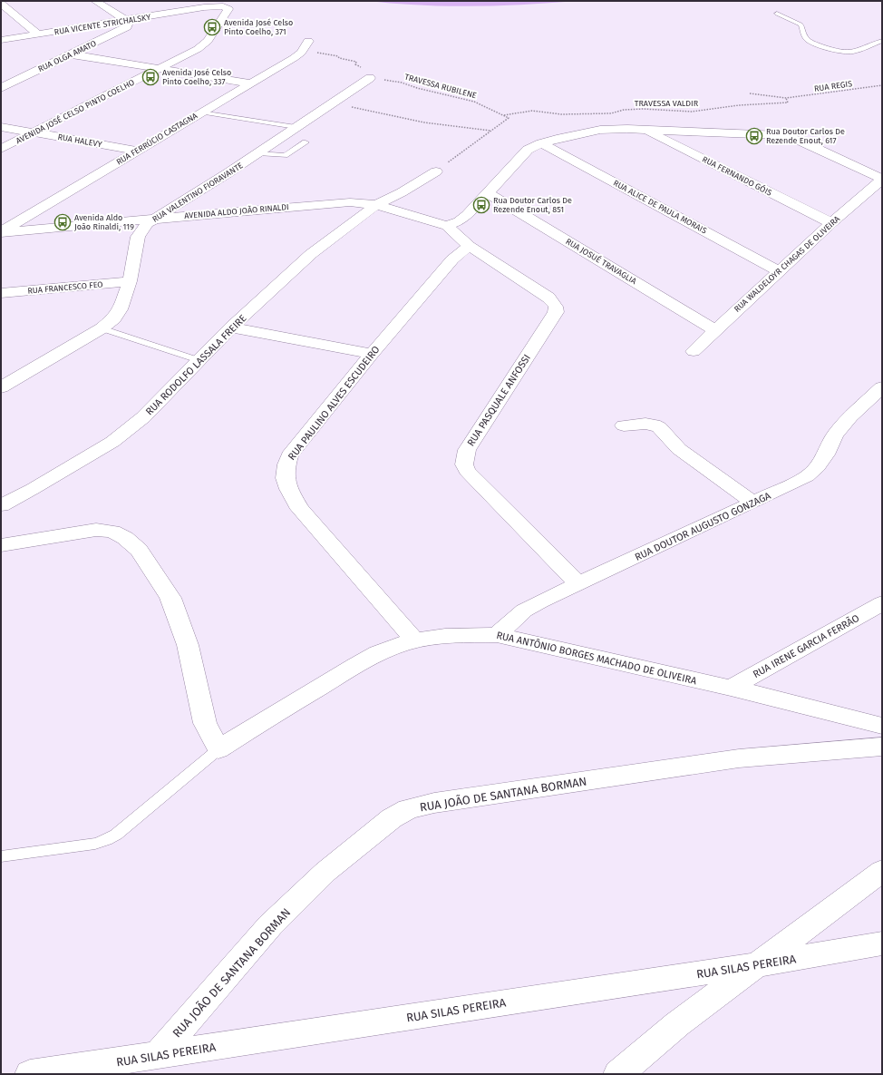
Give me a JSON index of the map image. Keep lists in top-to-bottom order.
{
  "streets": {
    "street": [
      "RUA VICENTE STRICHALSKY",
      "RUA OLGA AMATO",
      "AVENIDA JOSÉ CELSO PINTO COELHO",
      "RUA FERRÚCIO CASTAGNA",
      "RUA HALEVY",
      "RUA FERNANDO GÓIS",
      "RUA VALENTINO FIORAVANTE",
      "RUA ALICE DE PAULA MORAIS",
      "AVENIDA ALDO JOÃO RINALDI",
      "RUA JOSUÉ TRAVAGLIA",
      "RUA WALDELOYR CHAGAS DE OLIVEIRA",
      "RUA FRANCESCO FEO",
      "RUA RODOLFO LASSALA FREIRE",
      "RUA PASQUALE ANFOSSI",
      "RUA PAULINO ALVES ESCUDEIRO",
      "RUA DOUTOR AUGUSTO GONZAGA",
      "RUA IRENE GARCIA FERRÃO",
      "RUA ANTÔNIO BORGES MACHADO DE OLIVEIRA",
      "RUA JOÃO DE SANTANA BORMAN",
      "RUA SILAS PEREIRA"
    ],
    "path": ["TRAVESSA RUBILENE", "RUA REGIS", "TRAVESSA VALDIR"]
  },
  "crossings": [
    ["RUA VICENTE STRICHALSKY", "RUA OLGA AMATO"],
    ["RUA VICENTE STRICHALSKY", "AVENIDA JOSÉ CELSO PINTO COELHO"],
    ["TRAVESSA RUBILENE", "TRAVESSA VALDIR"],
    ["TRAVESSA RUBILENE", "RUA VALENTINO FIORAVANTE"],
    ["RUA REGIS", "TRAVESSA VALDIR"],
    ["AVENIDA JOSÉ CELSO PINTO COELHO", "RUA HALEVY"],
    ["RUA FERRÚCIO CASTAGNA", "RUA HALEVY"],
    ["RUA FERRÚCIO CASTAGNA", "AVENIDA ALDO JOÃO RINALDI"],
    ["RUA FERNANDO GÓIS", "RUA WALDELOYR CHAGAS DE OLIVEIRA"],
    ["RUA VALENTINO FIORAVANTE", "AVENIDA ALDO JOÃO RINALDI"],
    ["RUA VALENTINO FIORAVANTE", "RUA FRANCESCO FEO"],
    ["RUA ALICE DE PAULA MORAIS", "RUA WALDELOYR CHAGAS DE OLIVEIRA"],
    ["AVENIDA ALDO JOÃO RINALDI", "RUA RODOLFO LASSALA FREIRE"],
    ["RUA JOSUÉ TRAVAGLIA", "RUA WALDELOYR CHAGAS DE OLIVEIRA"],
    ["RUA PASQUALE ANFOSSI", "RUA PAULINO ALVES ESCUDEIRO"],
    ["RUA PASQUALE ANFOSSI", "RUA DOUTOR AUGUSTO GONZAGA"],
    ["RUA PAULINO ALVES ESCUDEIRO", "RUA ANTÔNIO BORGES MACHADO DE OLIVEIRA"],
    ["RUA DOUTOR AUGUSTO GONZAGA", "RUA ANTÔNIO BORGES MACHADO DE OLIVEIRA"],
    ["RUA IRENE GARCIA FERRÃO", "RUA ANTÔNIO BORGES MACHADO DE OLIVEIRA"],
    ["RUA JOÃO DE SANTANA BORMAN", "RUA SILAS PEREIRA"]
  ],
  "places": {
    "bus stop": [
      "Avenida José Celso Pinto Coelho, 371",
      "Avenida José Celso Pinto Coelho, 337",
      "Rua Doutor Carlos De Rezende Enout, 617",
      "Rua Doutor Carlos De Rezende Enout, 851",
      "Avenida Aldo João Rinaldi, 119"
    ]
  }
}
